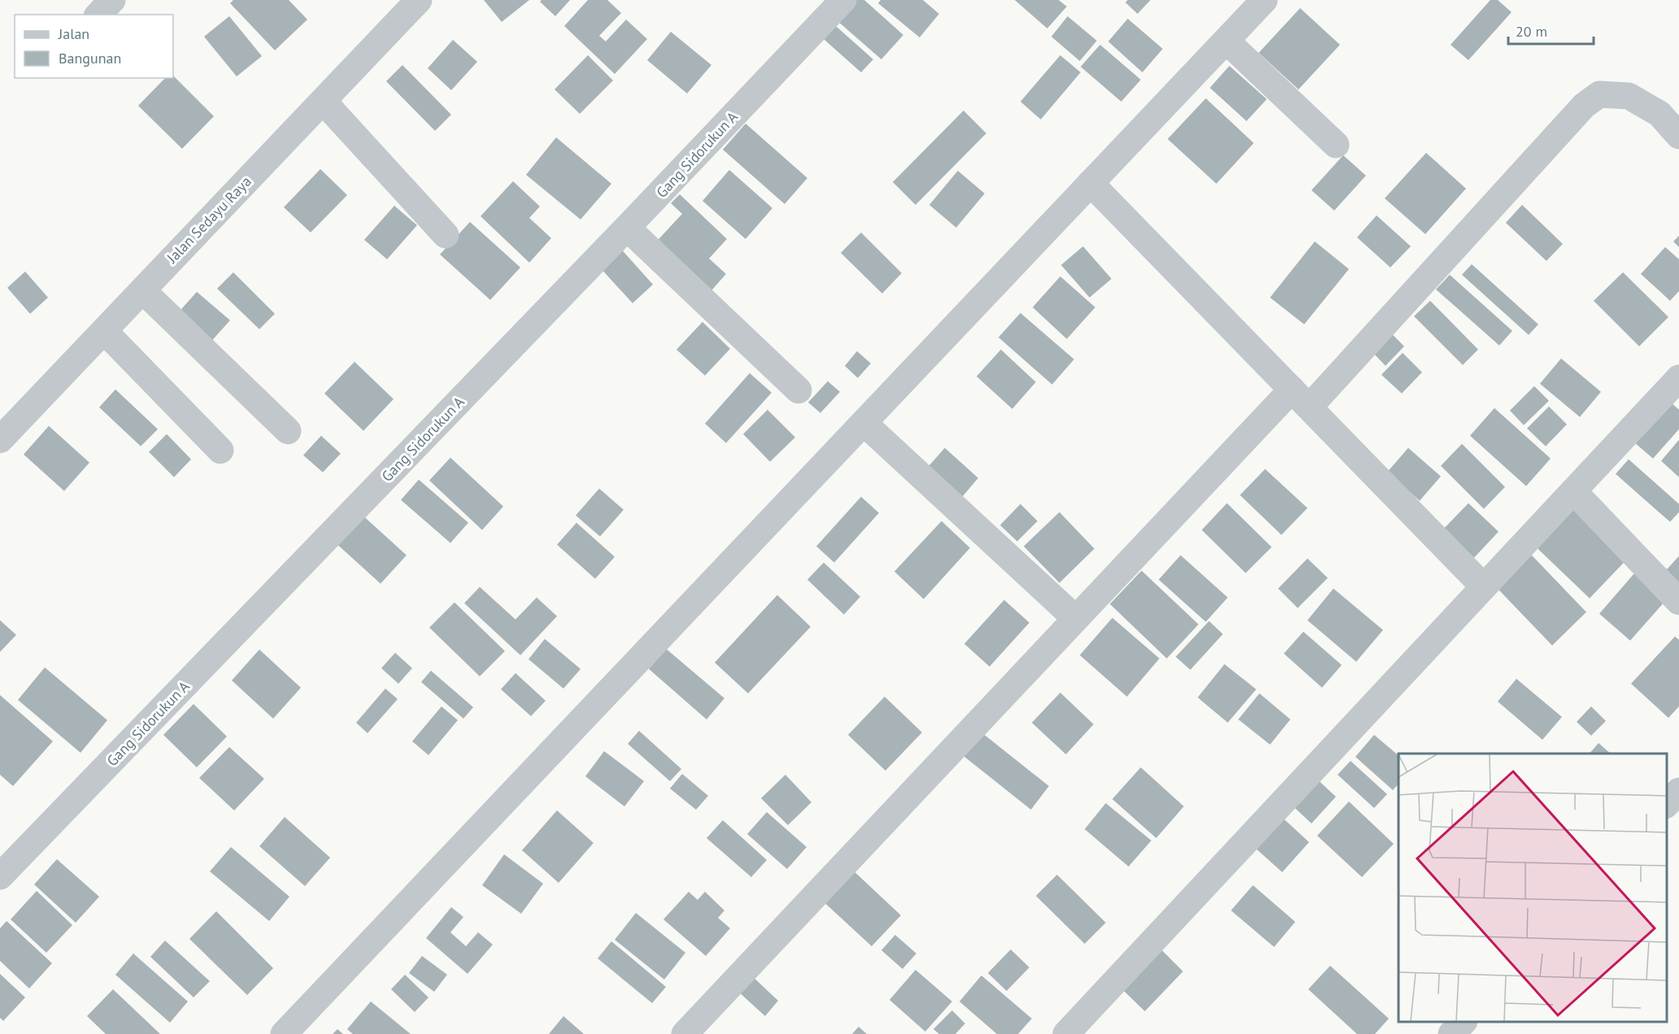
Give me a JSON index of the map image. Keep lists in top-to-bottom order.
{
  "streets": {
    "street": ["Gang Sidorukun A", "Jalan Sedayu Raya"]
  },
  "legend": ["Jalan", "Bangunan"],
  "scale_bar": "20 m"
}
